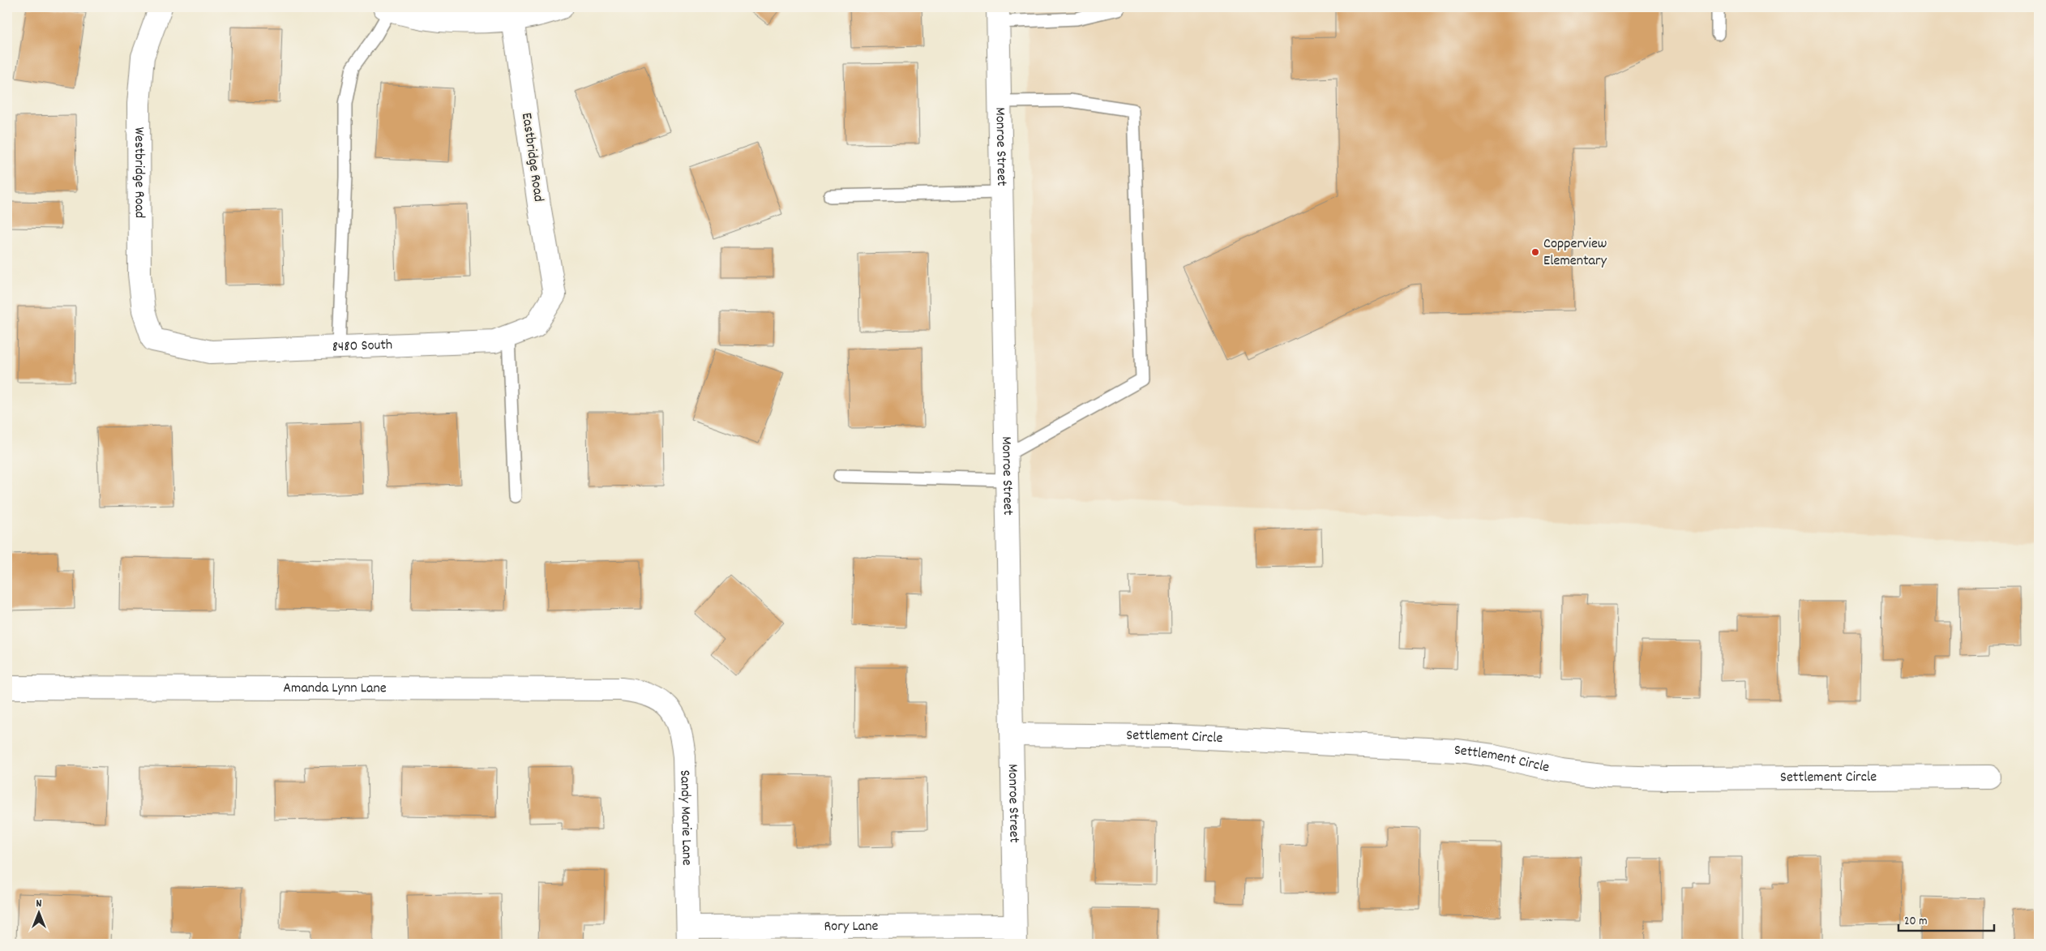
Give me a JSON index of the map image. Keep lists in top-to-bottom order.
{
  "streets": {
    "street": [
      "Monroe Street",
      "Eastbridge Road",
      "Westbridge Road",
      "8480 South",
      "Amanda Lynn Lane",
      "Settlement Circle",
      "Sandy Marie Lane",
      "Rory Lane"
    ]
  },
  "crossings": [
    ["Monroe Street", "Settlement Circle"],
    ["Monroe Street", "Rory Lane"],
    ["Eastbridge Road", "8480 South"],
    ["Westbridge Road", "8480 South"],
    ["Amanda Lynn Lane", "Sandy Marie Lane"],
    ["Sandy Marie Lane", "Rory Lane"]
  ],
  "places": ["Copperview Elementary"],
  "scale_bar": "20 m",
  "north": "top"
}
